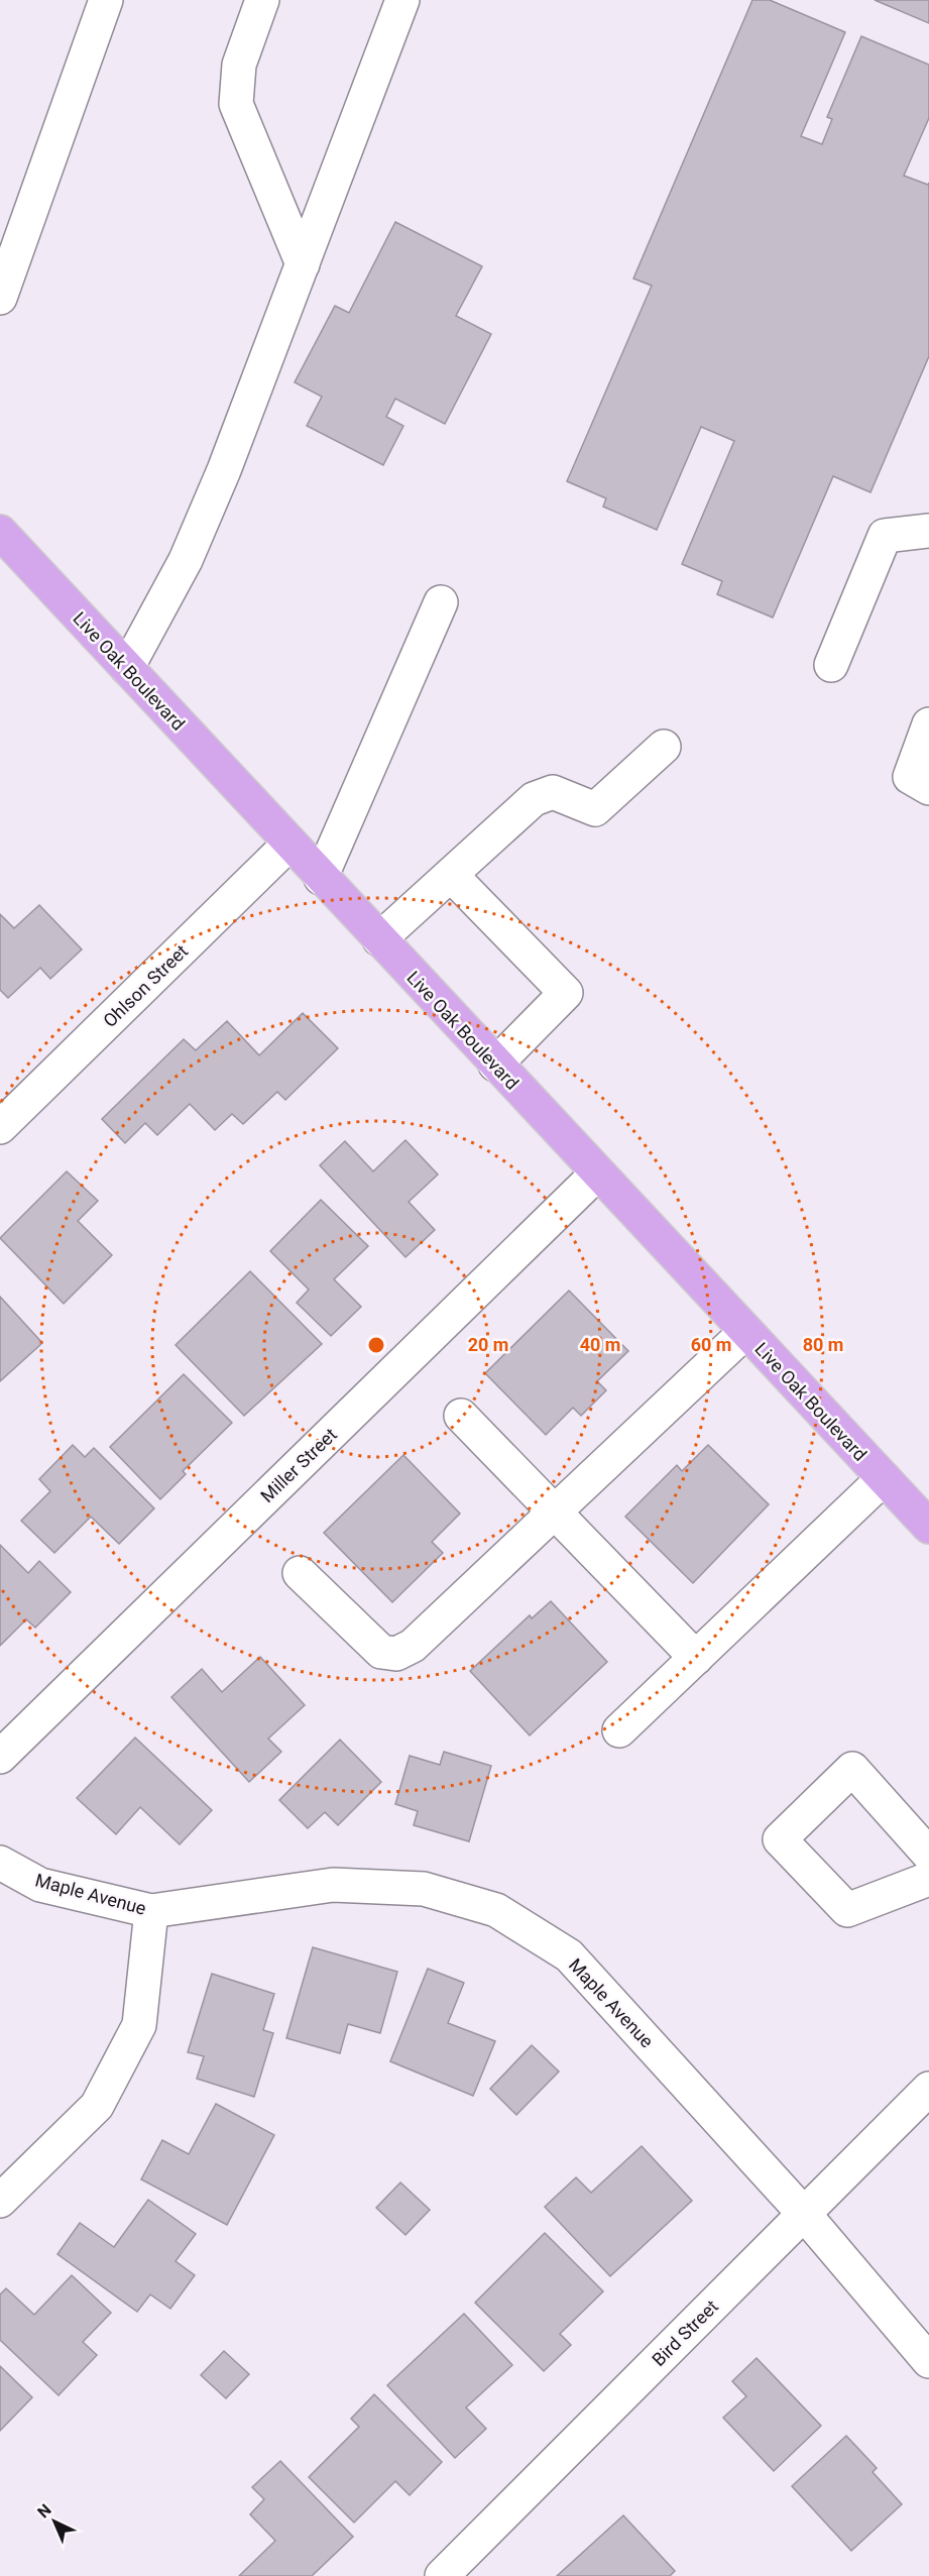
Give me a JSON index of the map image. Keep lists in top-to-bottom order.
{
  "streets": {
    "main road": ["Live Oak Boulevard"],
    "street": [
      "Ohlson Street",
      "Miller Street",
      "Maple Avenue",
      "Bird Street"
    ]
  },
  "crossings": [
    ["Live Oak Boulevard", "Ohlson Street"],
    ["Live Oak Boulevard", "Miller Street"],
    ["Maple Avenue", "Bird Street"]
  ],
  "north": "top left",
  "rings": [
    "20 m",
    "40 m",
    "60 m",
    "80 m"
  ]
}
